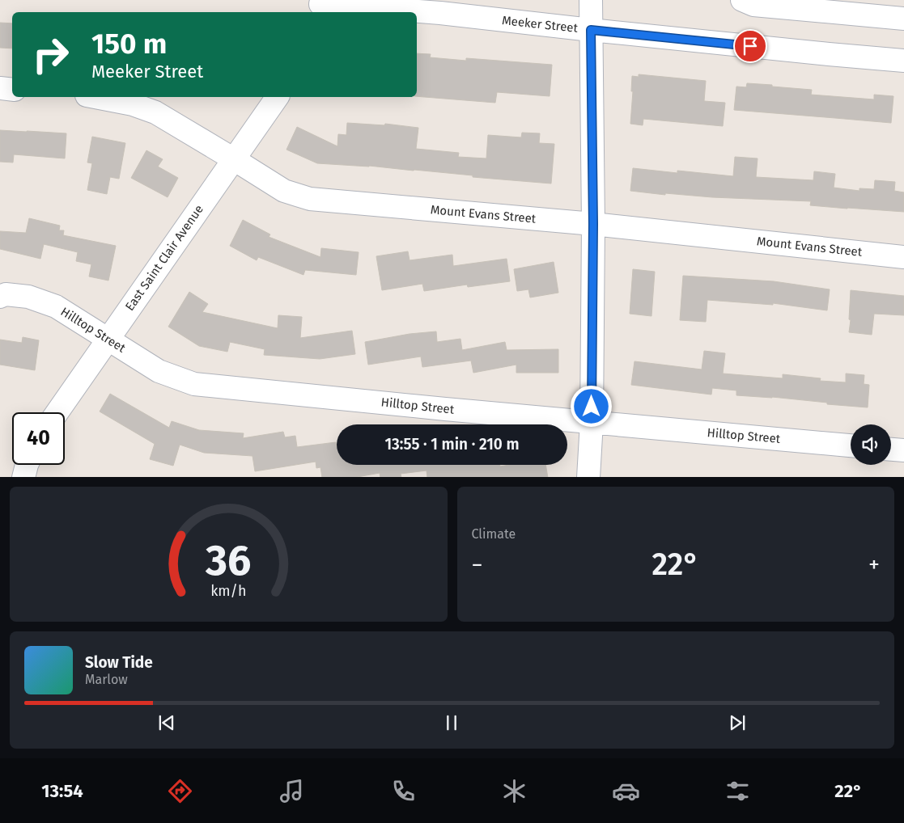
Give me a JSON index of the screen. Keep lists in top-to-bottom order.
{
  "streets": {
    "street": [
      "Meeker Street",
      "Mount Evans Street",
      "East Saint Clair Avenue",
      "Hilltop Street"
    ]
  },
  "crossings": [
    ["Mount Evans Street", "East Saint Clair Avenue"],
    ["East Saint Clair Avenue", "Hilltop Street"]
  ],
  "page": {
    "turn": ["150 m", "Meeker Street"],
    "limit": "40",
    "trip": "13:55 · 1 min · 210 m",
    "tile": "Climate",
    "heat": ["−", "22°", "+"],
    "song": ["Slow Tide", "Marlow"],
    "tabs": ["13:54", "22°"],
    "gauge": ["36", "km/h"]
  }
}
